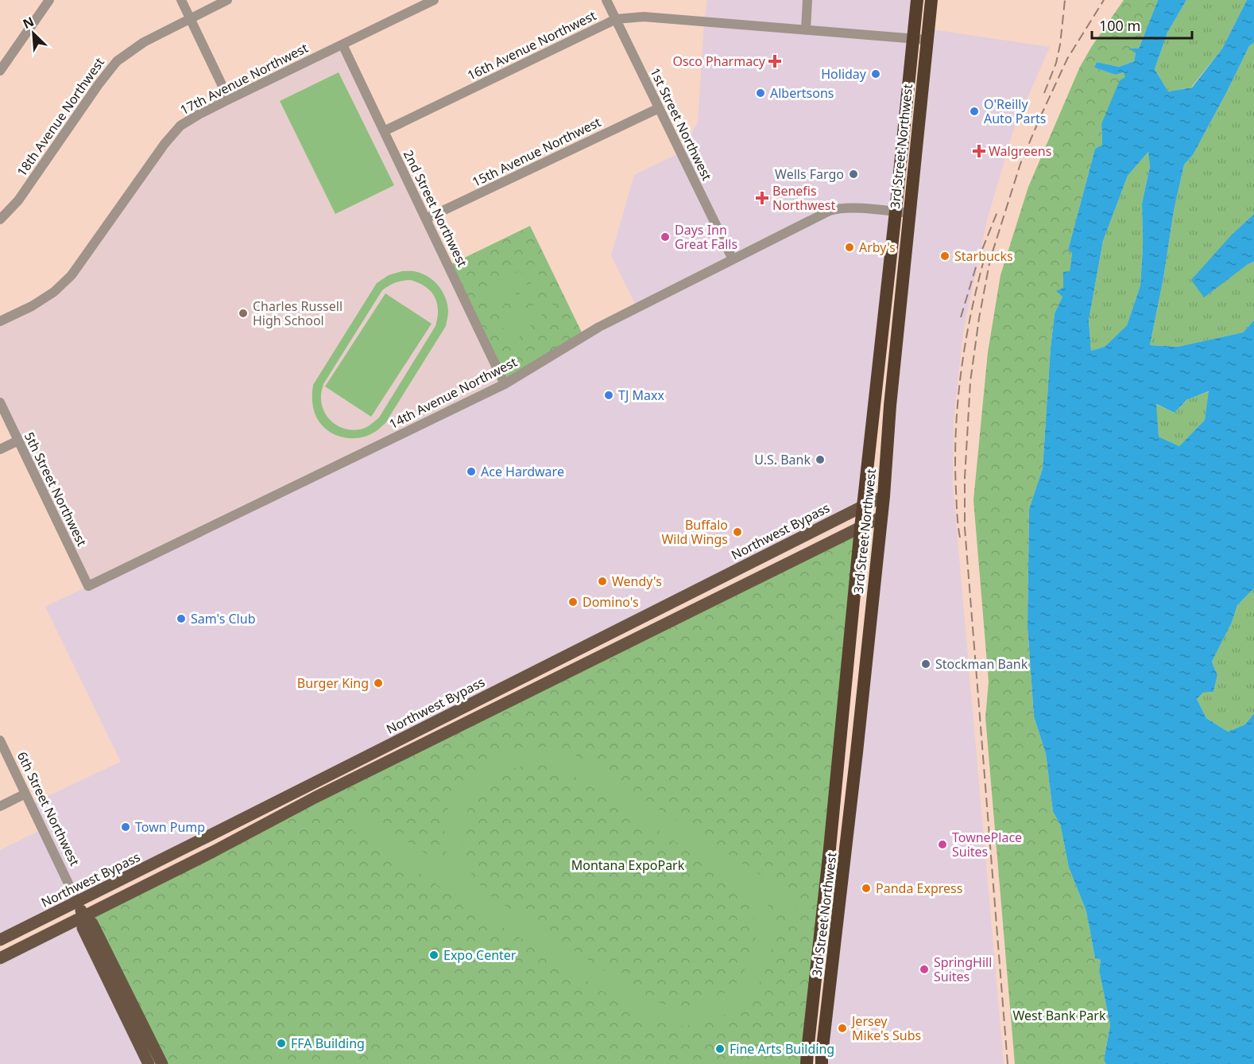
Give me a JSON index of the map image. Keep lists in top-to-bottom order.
{
  "streets": {
    "highway": ["3rd Street Northwest"],
    "main road": ["Northwest Bypass", "6th Street Northwest"],
    "street": [
      "16th Avenue Northwest",
      "17th Avenue Northwest",
      "18th Avenue Northwest",
      "1st Street Northwest",
      "15th Avenue Northwest",
      "2nd Street Northwest",
      "14th Avenue Northwest",
      "5th Street Northwest"
    ]
  },
  "crossings": [
    ["16th Avenue Northwest", "1st Street Northwest"],
    ["16th Avenue Northwest", "3rd Street Northwest"],
    ["16th Avenue Northwest", "2nd Street Northwest"],
    ["17th Avenue Northwest", "2nd Street Northwest"],
    ["1st Street Northwest", "15th Avenue Northwest"],
    ["1st Street Northwest", "14th Avenue Northwest"],
    ["3rd Street Northwest", "14th Avenue Northwest"],
    ["3rd Street Northwest", "Northwest Bypass"],
    ["15th Avenue Northwest", "2nd Street Northwest"],
    ["2nd Street Northwest", "14th Avenue Northwest"],
    ["14th Avenue Northwest", "5th Street Northwest"],
    ["Northwest Bypass", "6th Street Northwest"]
  ],
  "parks": ["Montana ExpoPark", "West Bank Park"],
  "places": {
    "health": ["Osco Pharmacy", "Walgreens", "Benefis Northwest"],
    "other": [
      "Holiday",
      "Albertsons",
      "O'Reilly Auto Parts",
      "Wells Fargo",
      "Days Inn Great Falls",
      "Arby's",
      "Starbucks",
      "Charles Russell High School",
      "TJ Maxx",
      "U.S. Bank",
      "Ace Hardware",
      "Buffalo Wild Wings",
      "Wendy's",
      "Domino's",
      "Sam's Club",
      "Stockman Bank",
      "Burger King",
      "Town Pump",
      "TownePlace Suites",
      "Panda Express",
      "Expo Center",
      "SpringHill Suites",
      "Jersey Mike's Subs",
      "FFA Building",
      "Fine Arts Building"
    ]
  },
  "scale_bar": "100 m",
  "north": "top left"
}
